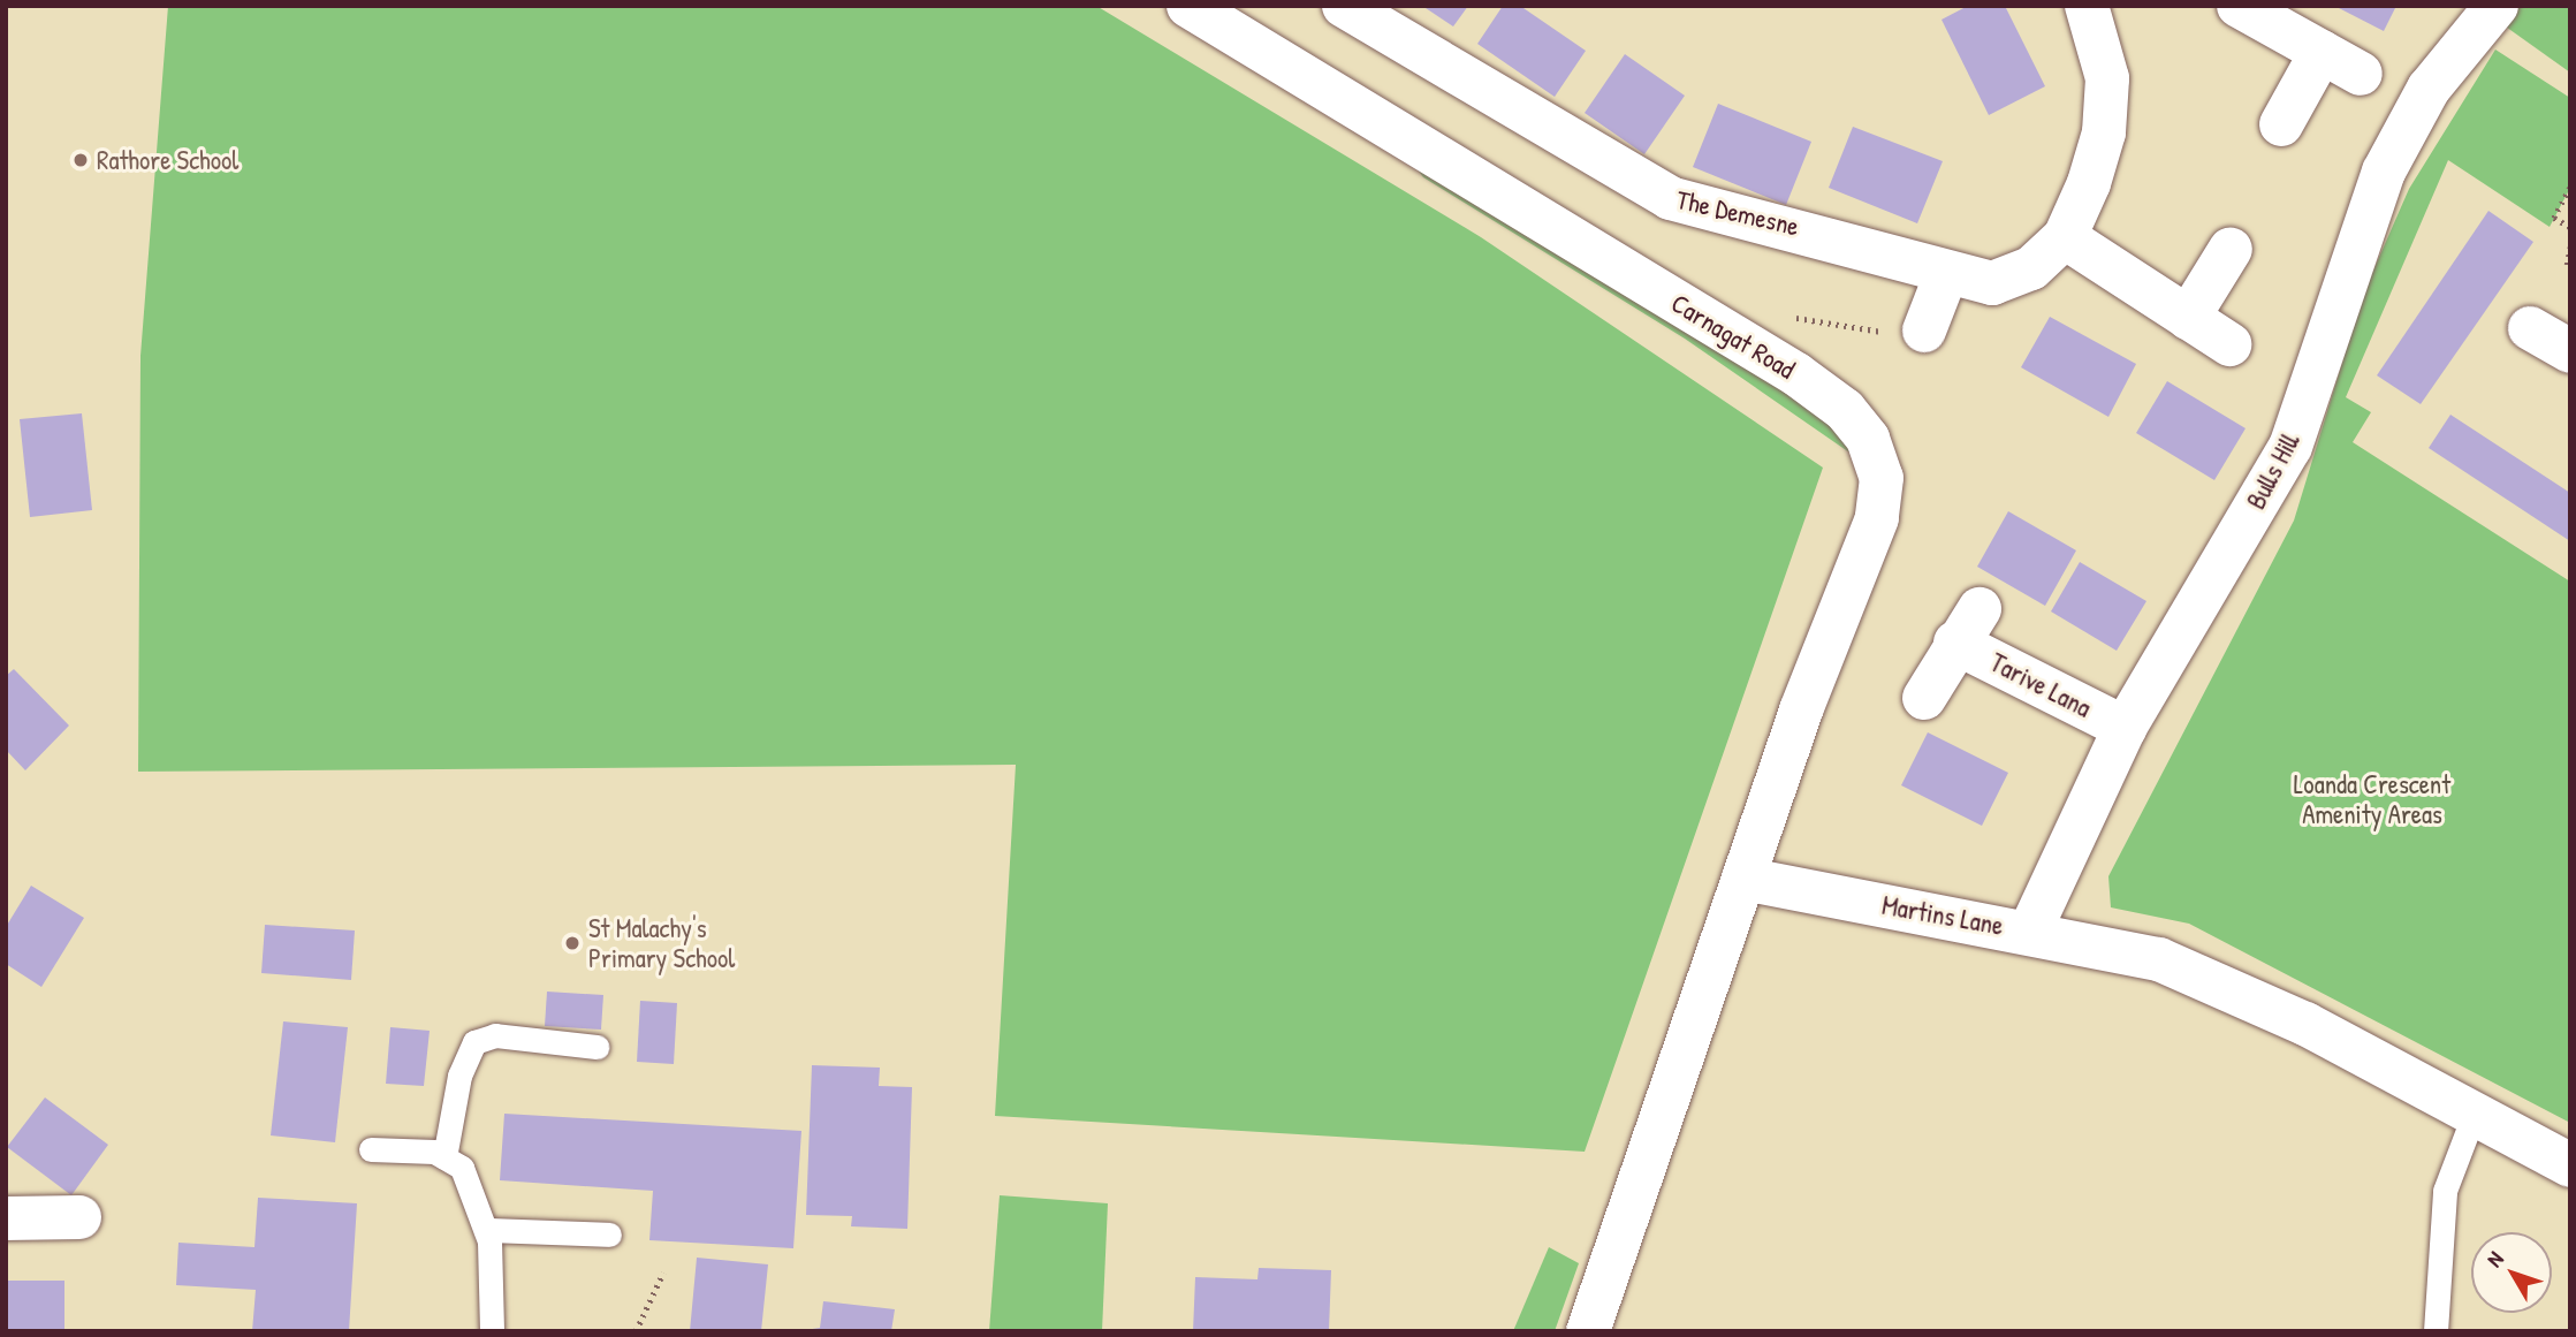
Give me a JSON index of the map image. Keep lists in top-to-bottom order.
{
  "streets": {
    "street": [
      "The Demesne",
      "Carnagat Road",
      "Bulls Hill",
      "Tarive Lana",
      "Martins Lane"
    ]
  },
  "crossings": [
    ["Carnagat Road", "Martins Lane"],
    ["Bulls Hill", "Tarive Lana"],
    ["Bulls Hill", "Martins Lane"]
  ],
  "parks": ["Loanda Crescent Amenity Areas"],
  "places": ["Rathore School", "St Malachy's Primary School"],
  "north": "top left"
}
